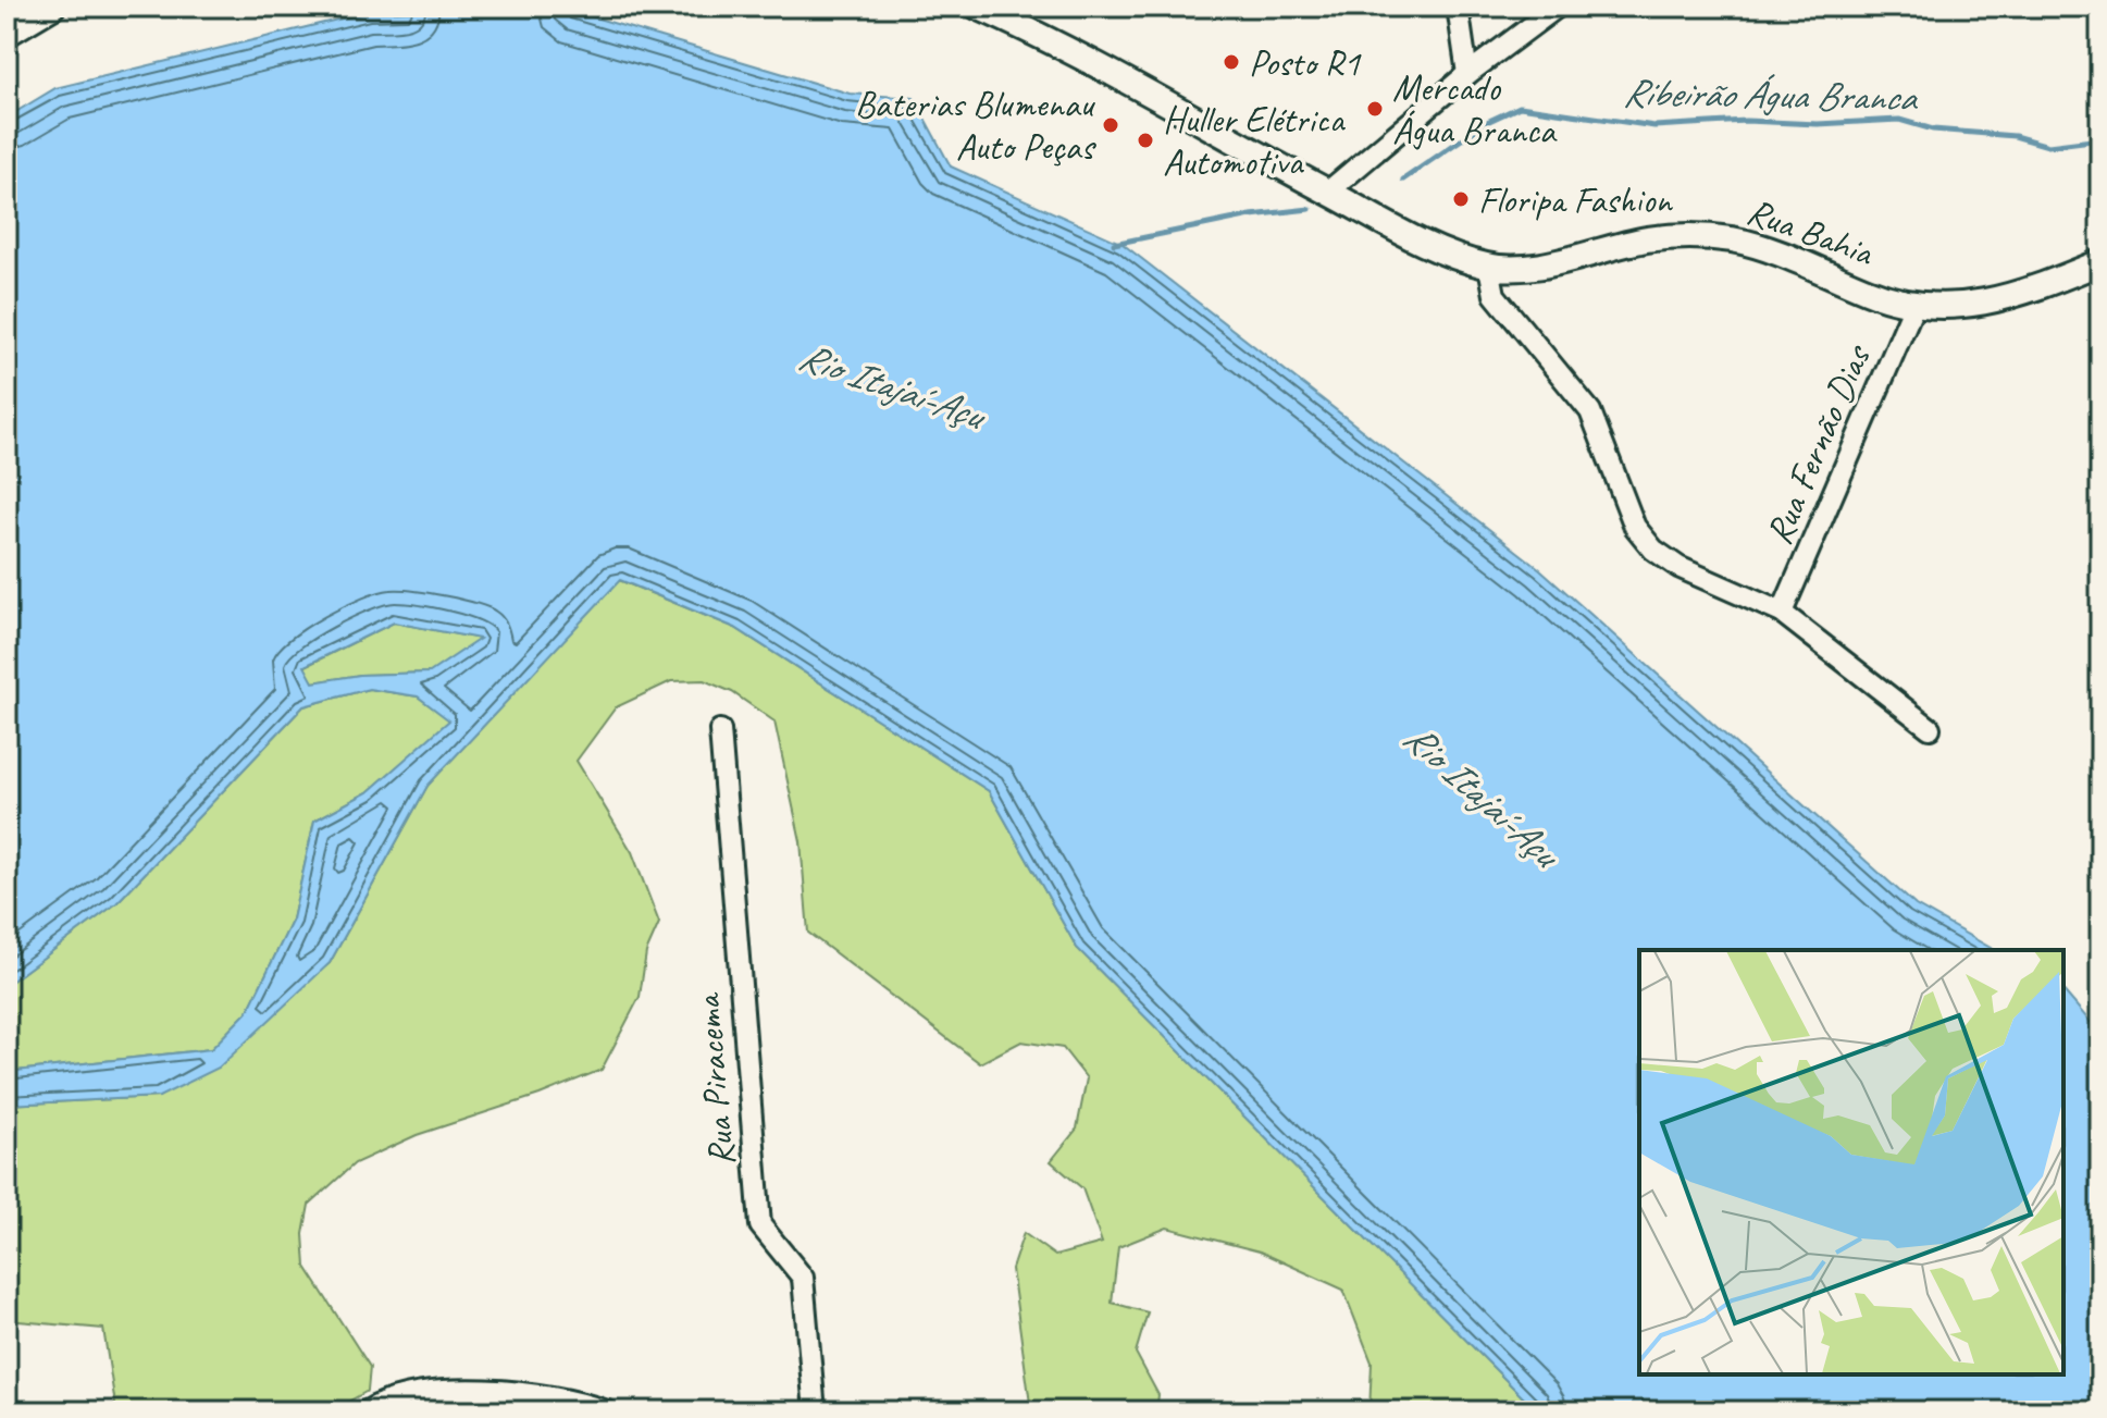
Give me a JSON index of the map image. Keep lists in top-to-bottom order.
{
  "streets": {
    "main road": ["Rua Bahia"],
    "street": ["Rua Fernão Dias", "Rua Piracema"]
  },
  "crossings": [
    ["Rua Bahia", "Rua Fernão Dias"]
  ],
  "water": ["Ribeirão Água Branca", "Rio Itajaí-Açu"],
  "places": [
    "Posto R1",
    "Mercado Água Branca",
    "Baterias Blumenau Auto Peças",
    "Huller Elétrica Automotiva",
    "Floripa Fashion"
  ]
}
